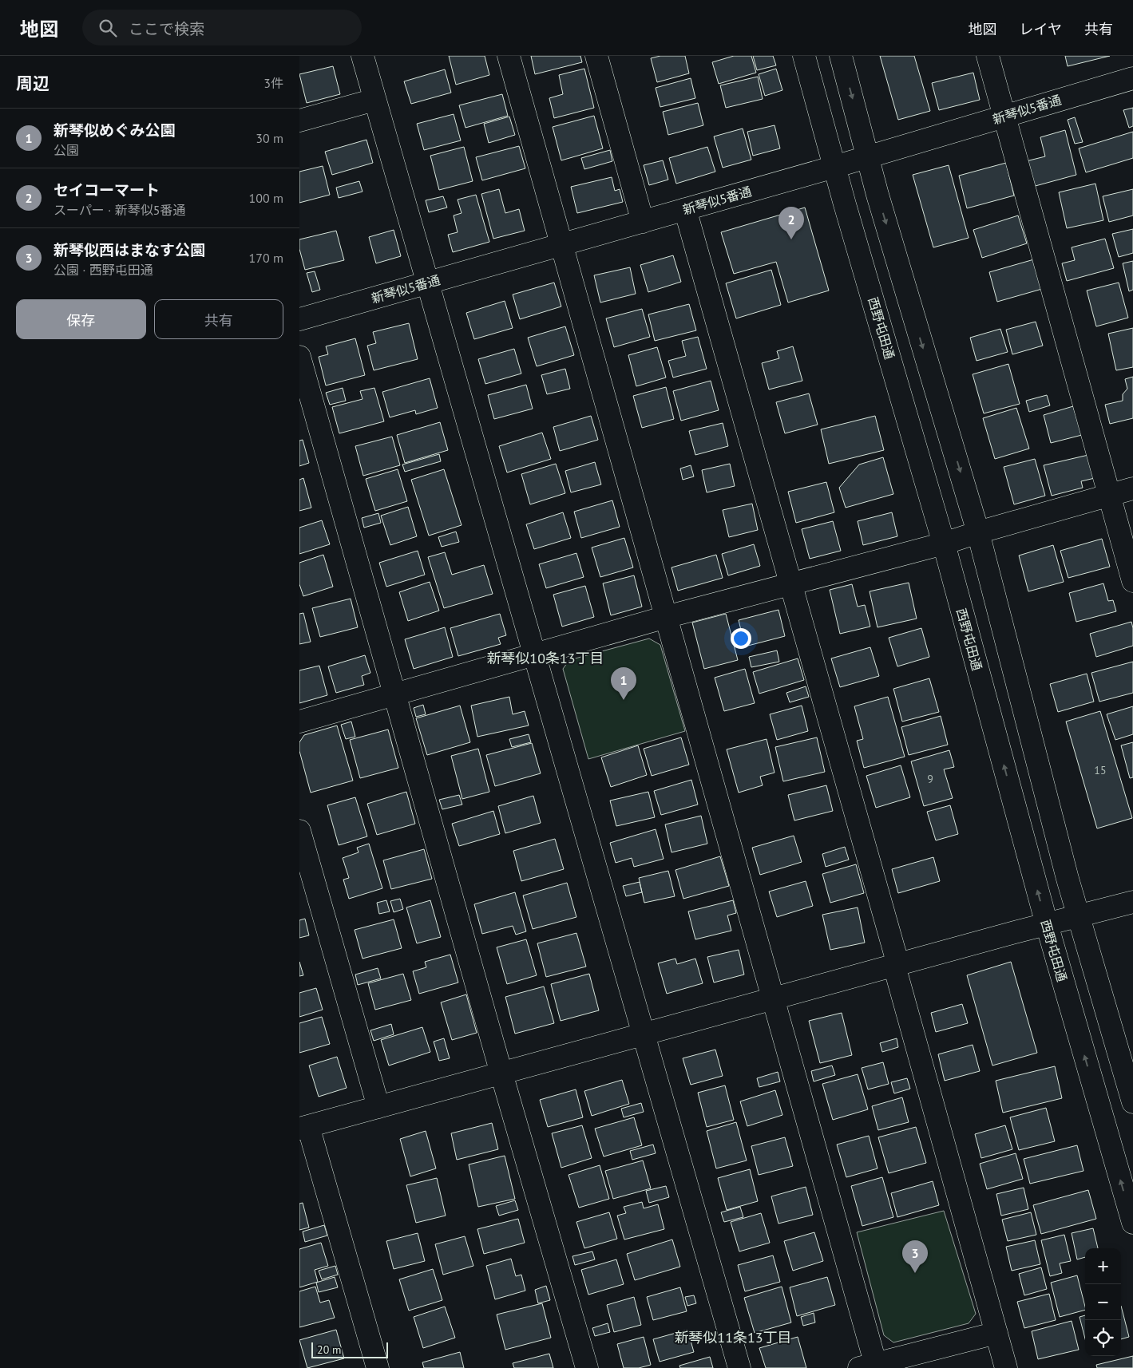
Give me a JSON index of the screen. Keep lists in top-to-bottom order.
{
  "streets": {
    "street": ["新琴似5番通", "西野屯田通"]
  },
  "crossings": [
    ["新琴似5番通", "西野屯田通"]
  ],
  "districts": ["新琴似10条13丁目", "新琴似11条13丁目"],
  "house_numbers": ["15", "9"],
  "scale_bar": "20 m",
  "page": {
    "header": "地図",
    "search": "ここで検索",
    "nav": ["地図", "レイヤ", "共有"],
    "heading": ["周辺", "3件"],
    "list": [
      {
        "mark": "1",
        "name": "新琴似めぐみ公園",
        "note": "公園",
        "value": "30 m"
      },
      {
        "mark": "2",
        "name": "セイコーマート",
        "note": "スーパー · 新琴似5番通",
        "value": "100 m"
      },
      {
        "mark": "3",
        "name": "新琴似西はまなす公園",
        "note": "公園 · 西野屯田通",
        "value": "170 m"
      }
    ],
    "pins": ["2", "1", "3"],
    "buttons": ["保存", "共有"],
    "map_buttons": ["+", "−"],
    "scale": "20 m"
  }
}
